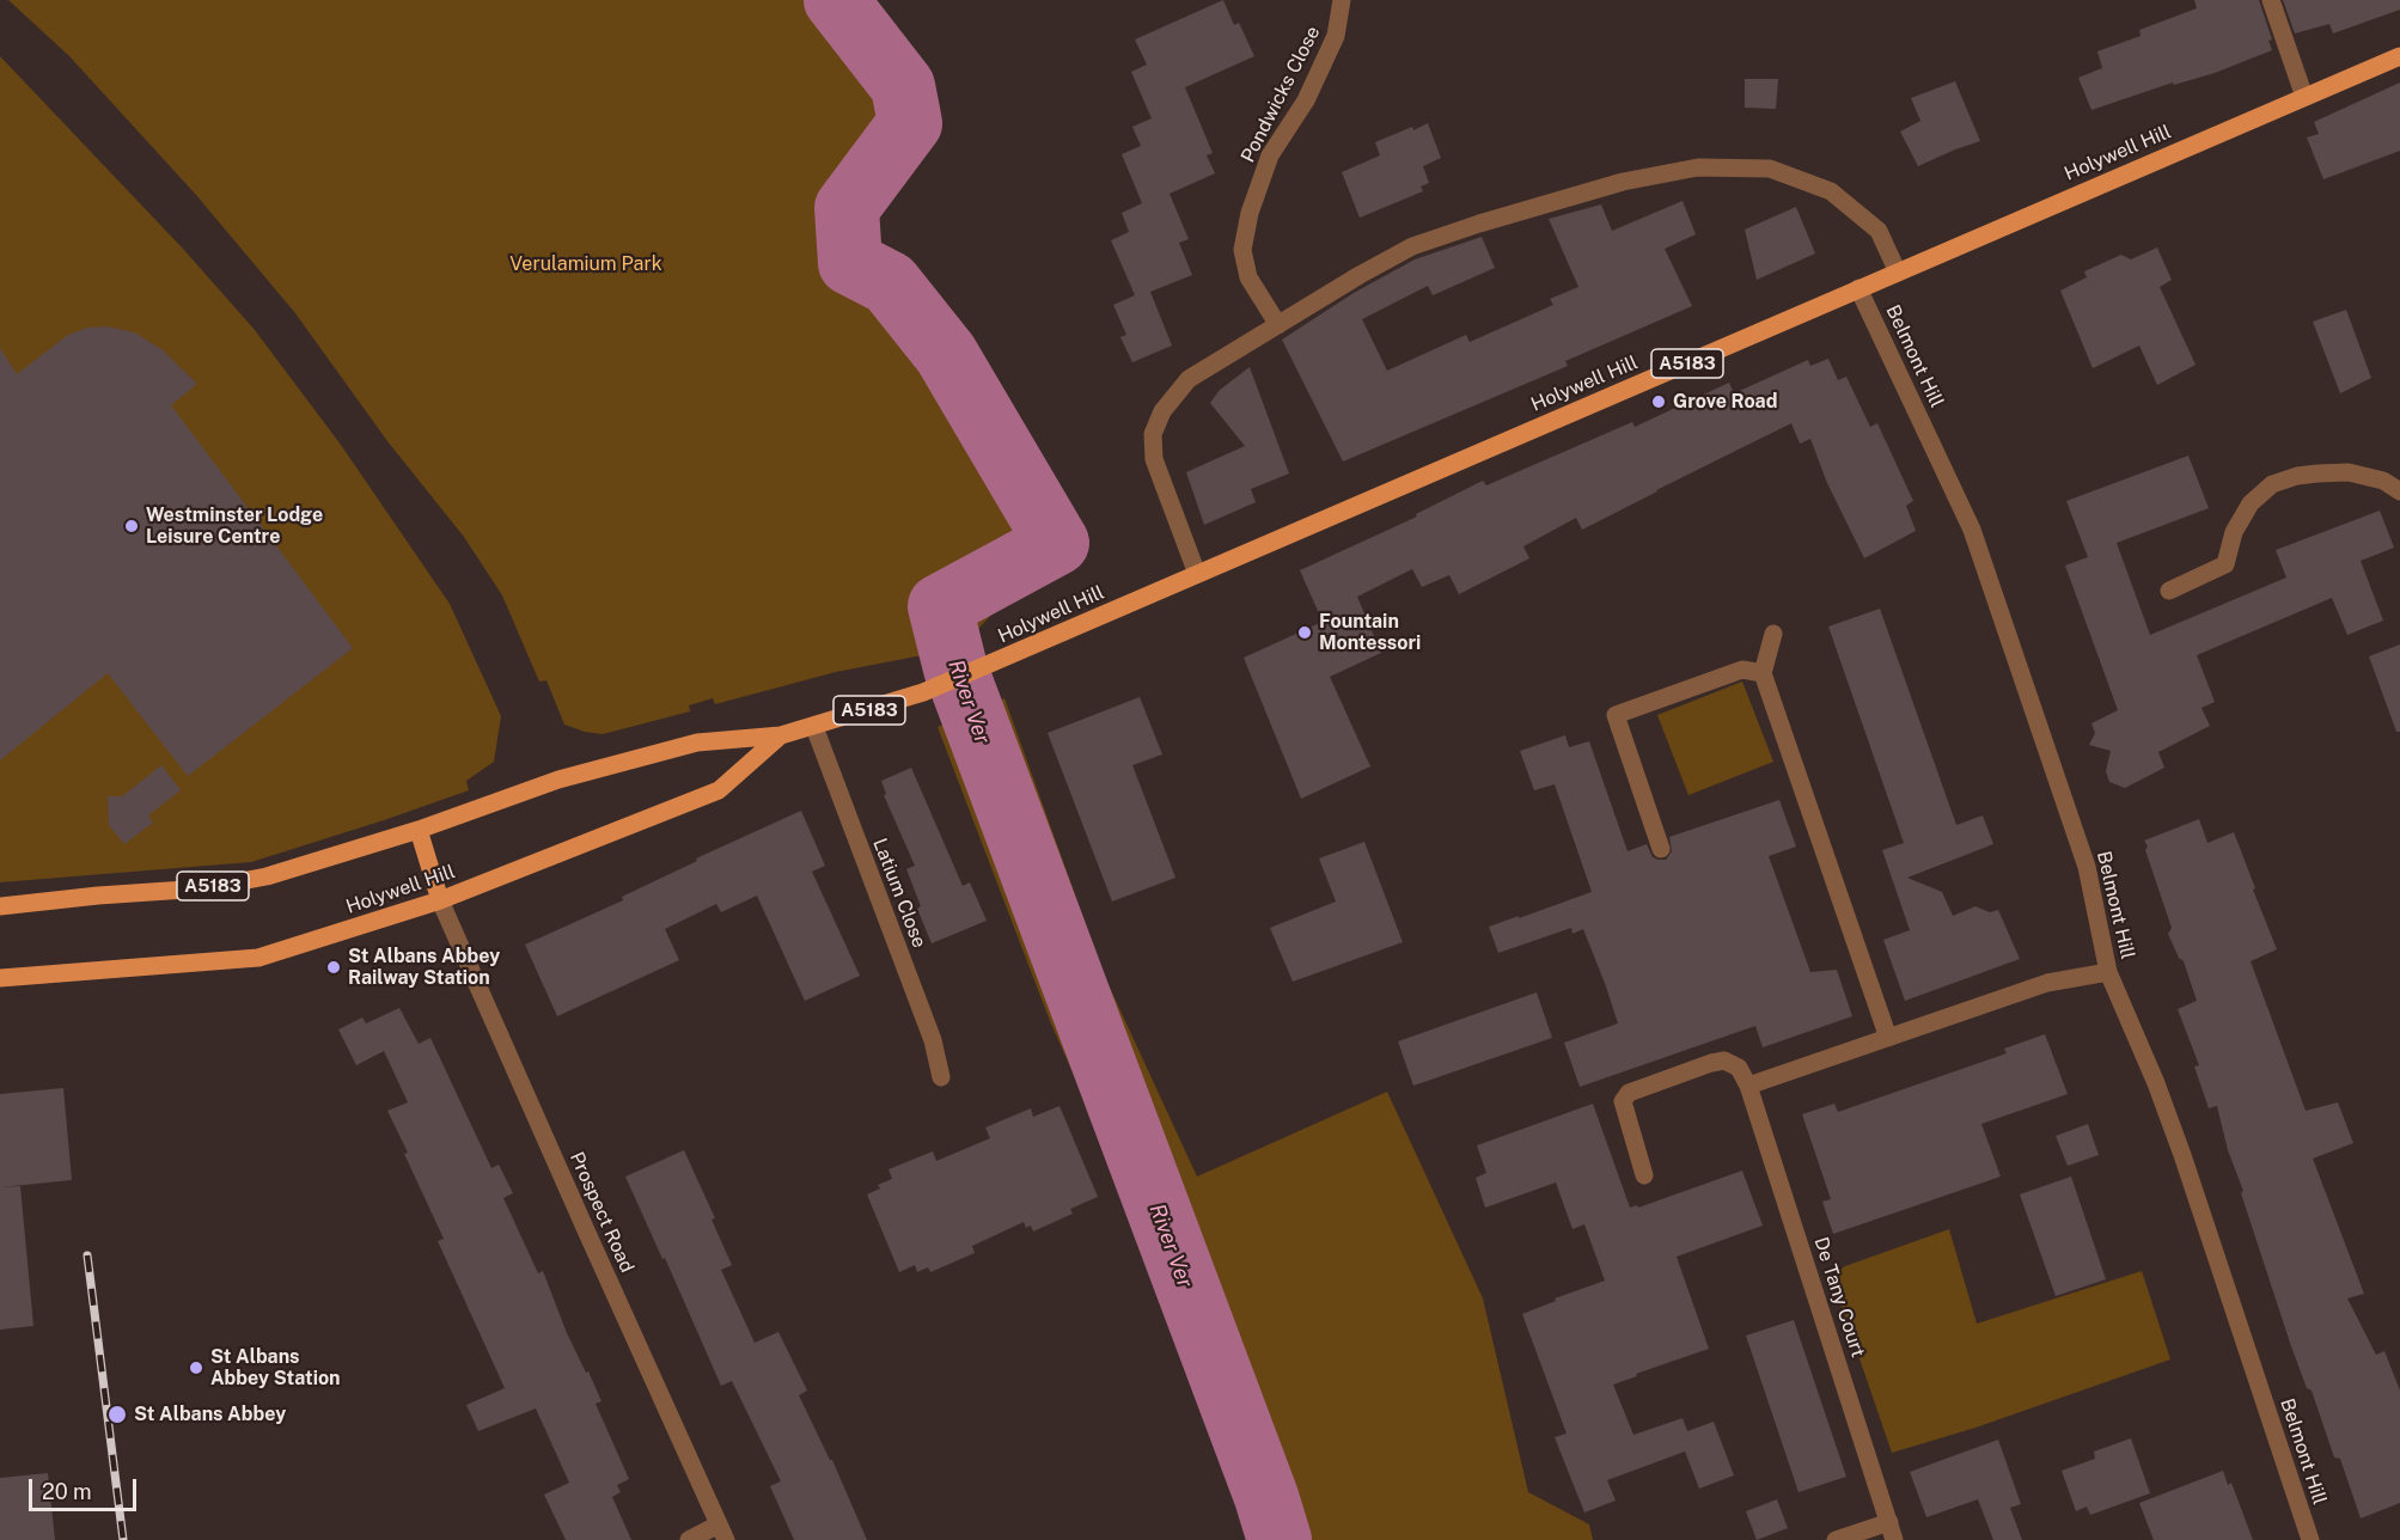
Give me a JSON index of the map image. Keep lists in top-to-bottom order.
{
  "streets": {
    "main road": ["Holywell Hill", "A5183"],
    "street": [
      "Pondwicks Close",
      "Belmont Hill",
      "Latium Close",
      "Prospect Road",
      "De Tany Court"
    ]
  },
  "crossings": [
    ["Holywell Hill", "Belmont Hill"],
    ["Holywell Hill", "Latium Close"],
    ["Holywell Hill", "Prospect Road"]
  ],
  "water": ["River Ver"],
  "parks": ["Verulamium Park"],
  "places": [
    "Grove Road",
    "Westminster Lodge Leisure Centre",
    "Fountain Montessori",
    "St Albans Abbey Railway Station",
    "St Albans Abbey Station",
    "St Albans Abbey"
  ],
  "scale_bar": "20 m"
}
